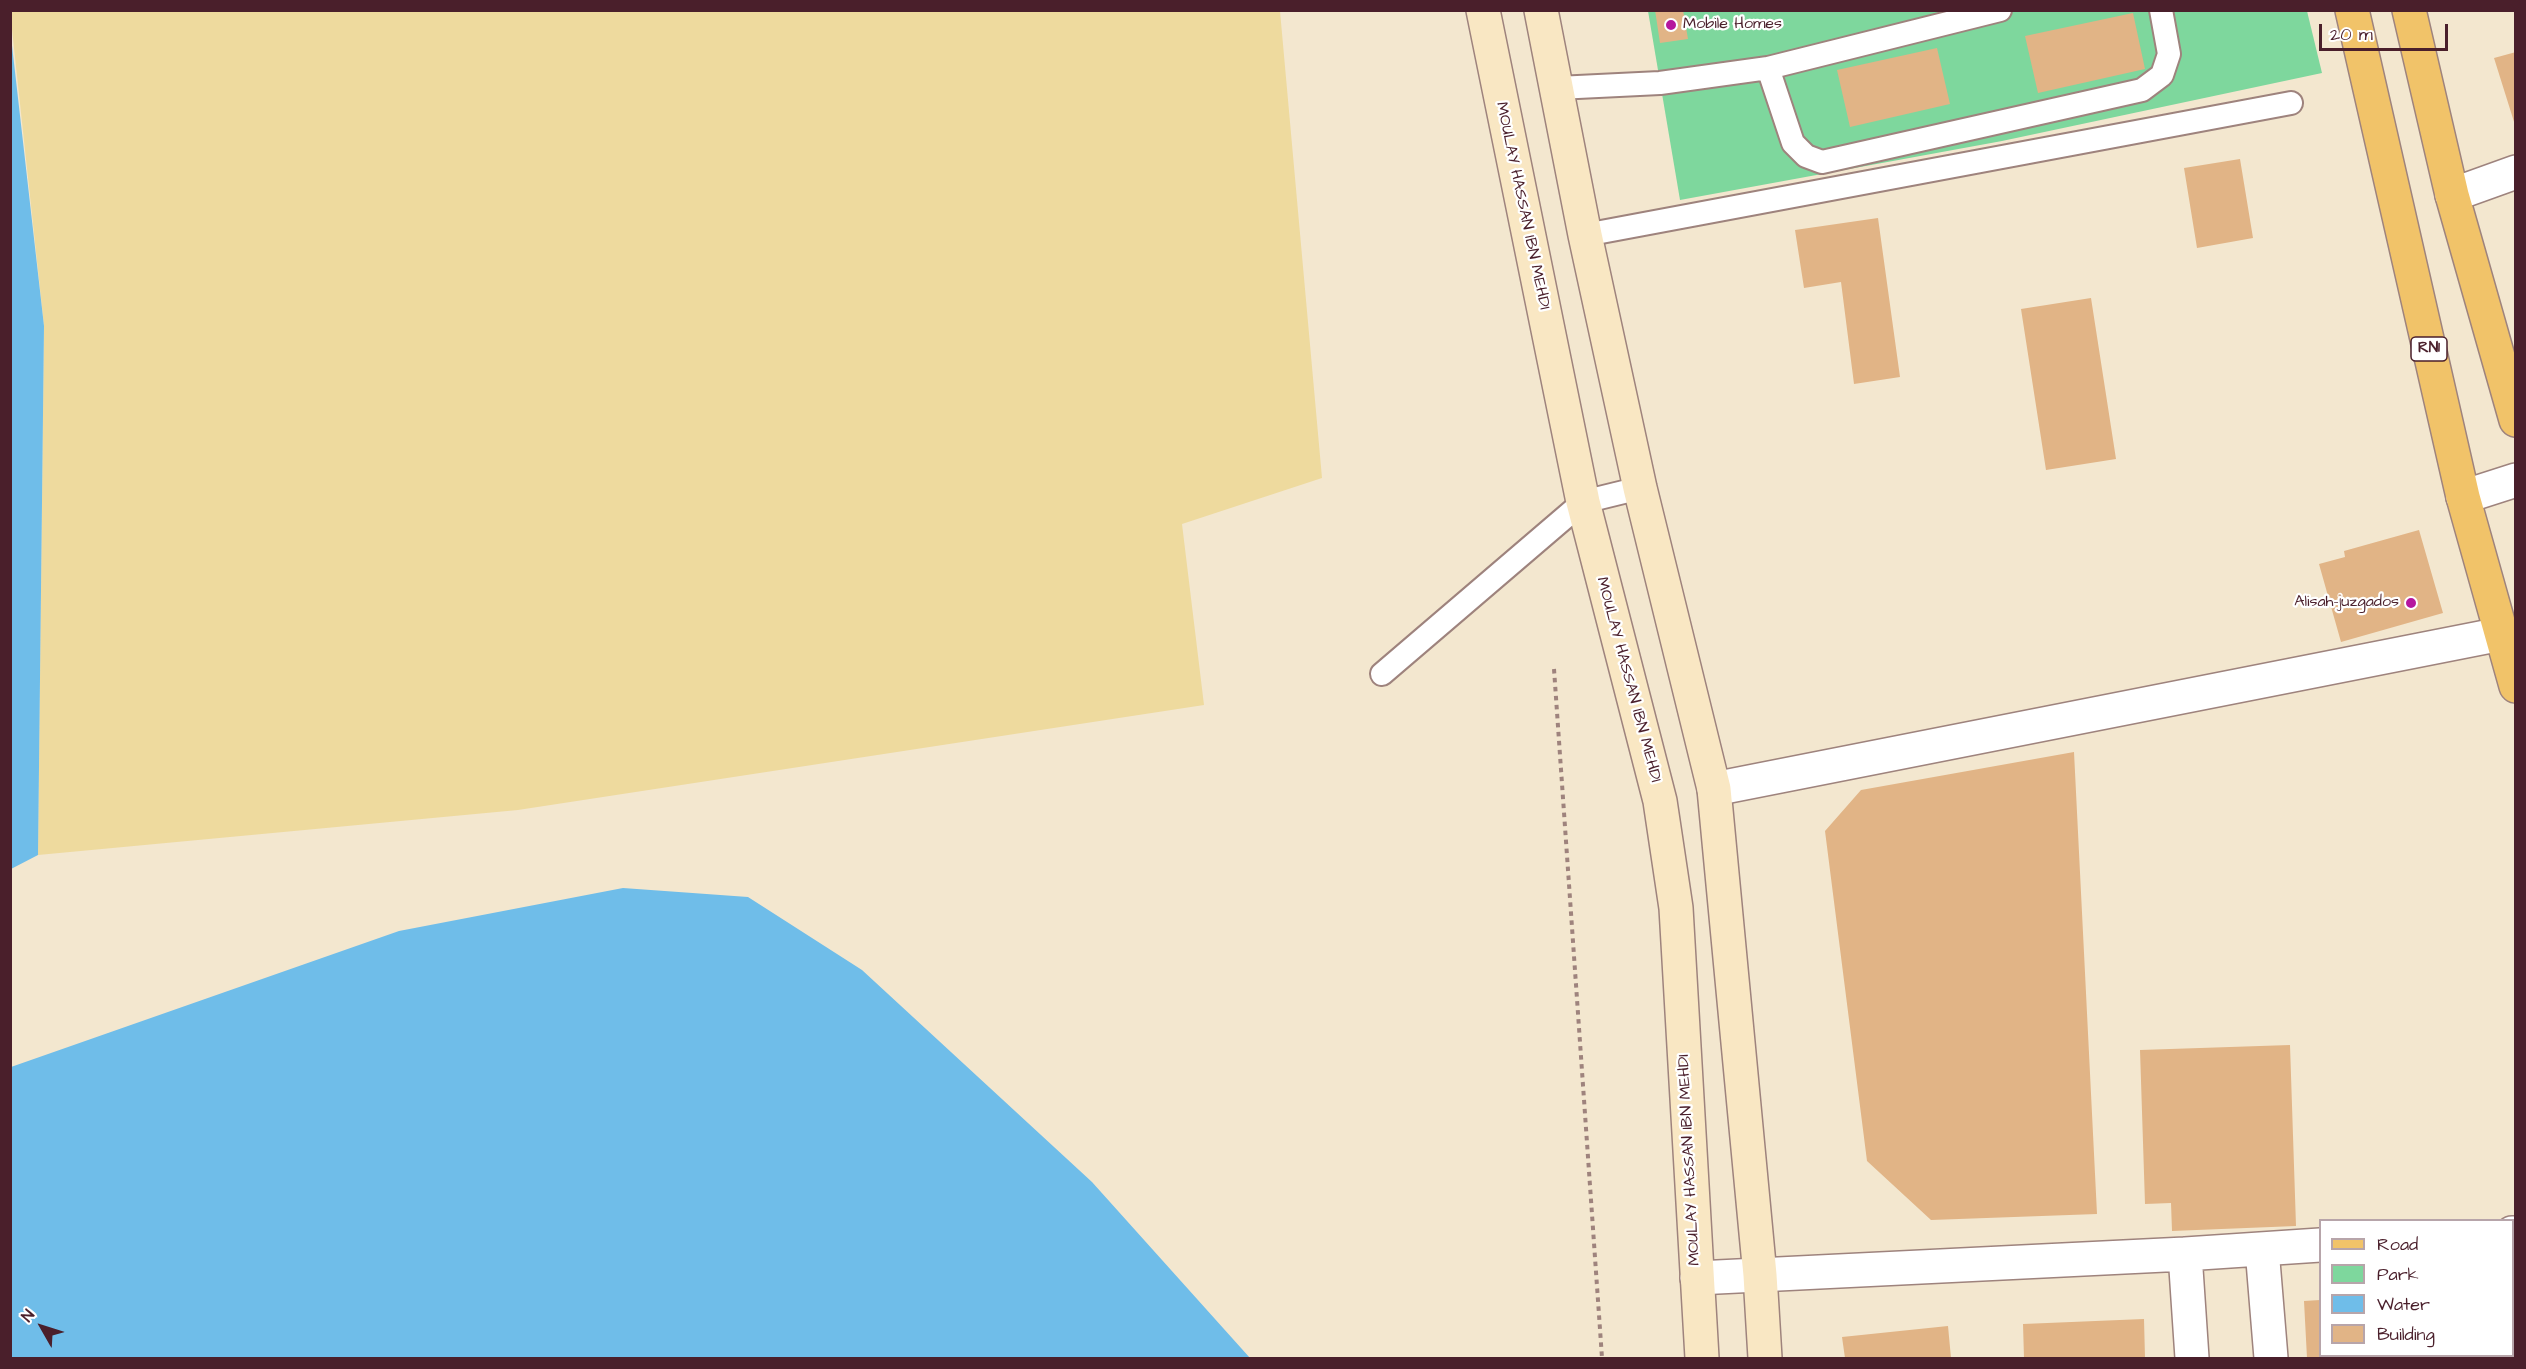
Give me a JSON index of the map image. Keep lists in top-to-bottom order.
{
  "streets": {
    "main road": ["RN1"],
    "street": ["MOULAY HASSAN IBN MEHDI"]
  },
  "places": ["Mobile Homes", "Alisah-juzgados"],
  "legend": [
    "Road",
    "Park",
    "Water",
    "Building"
  ],
  "scale_bar": "20 m",
  "north": "top left"
}
